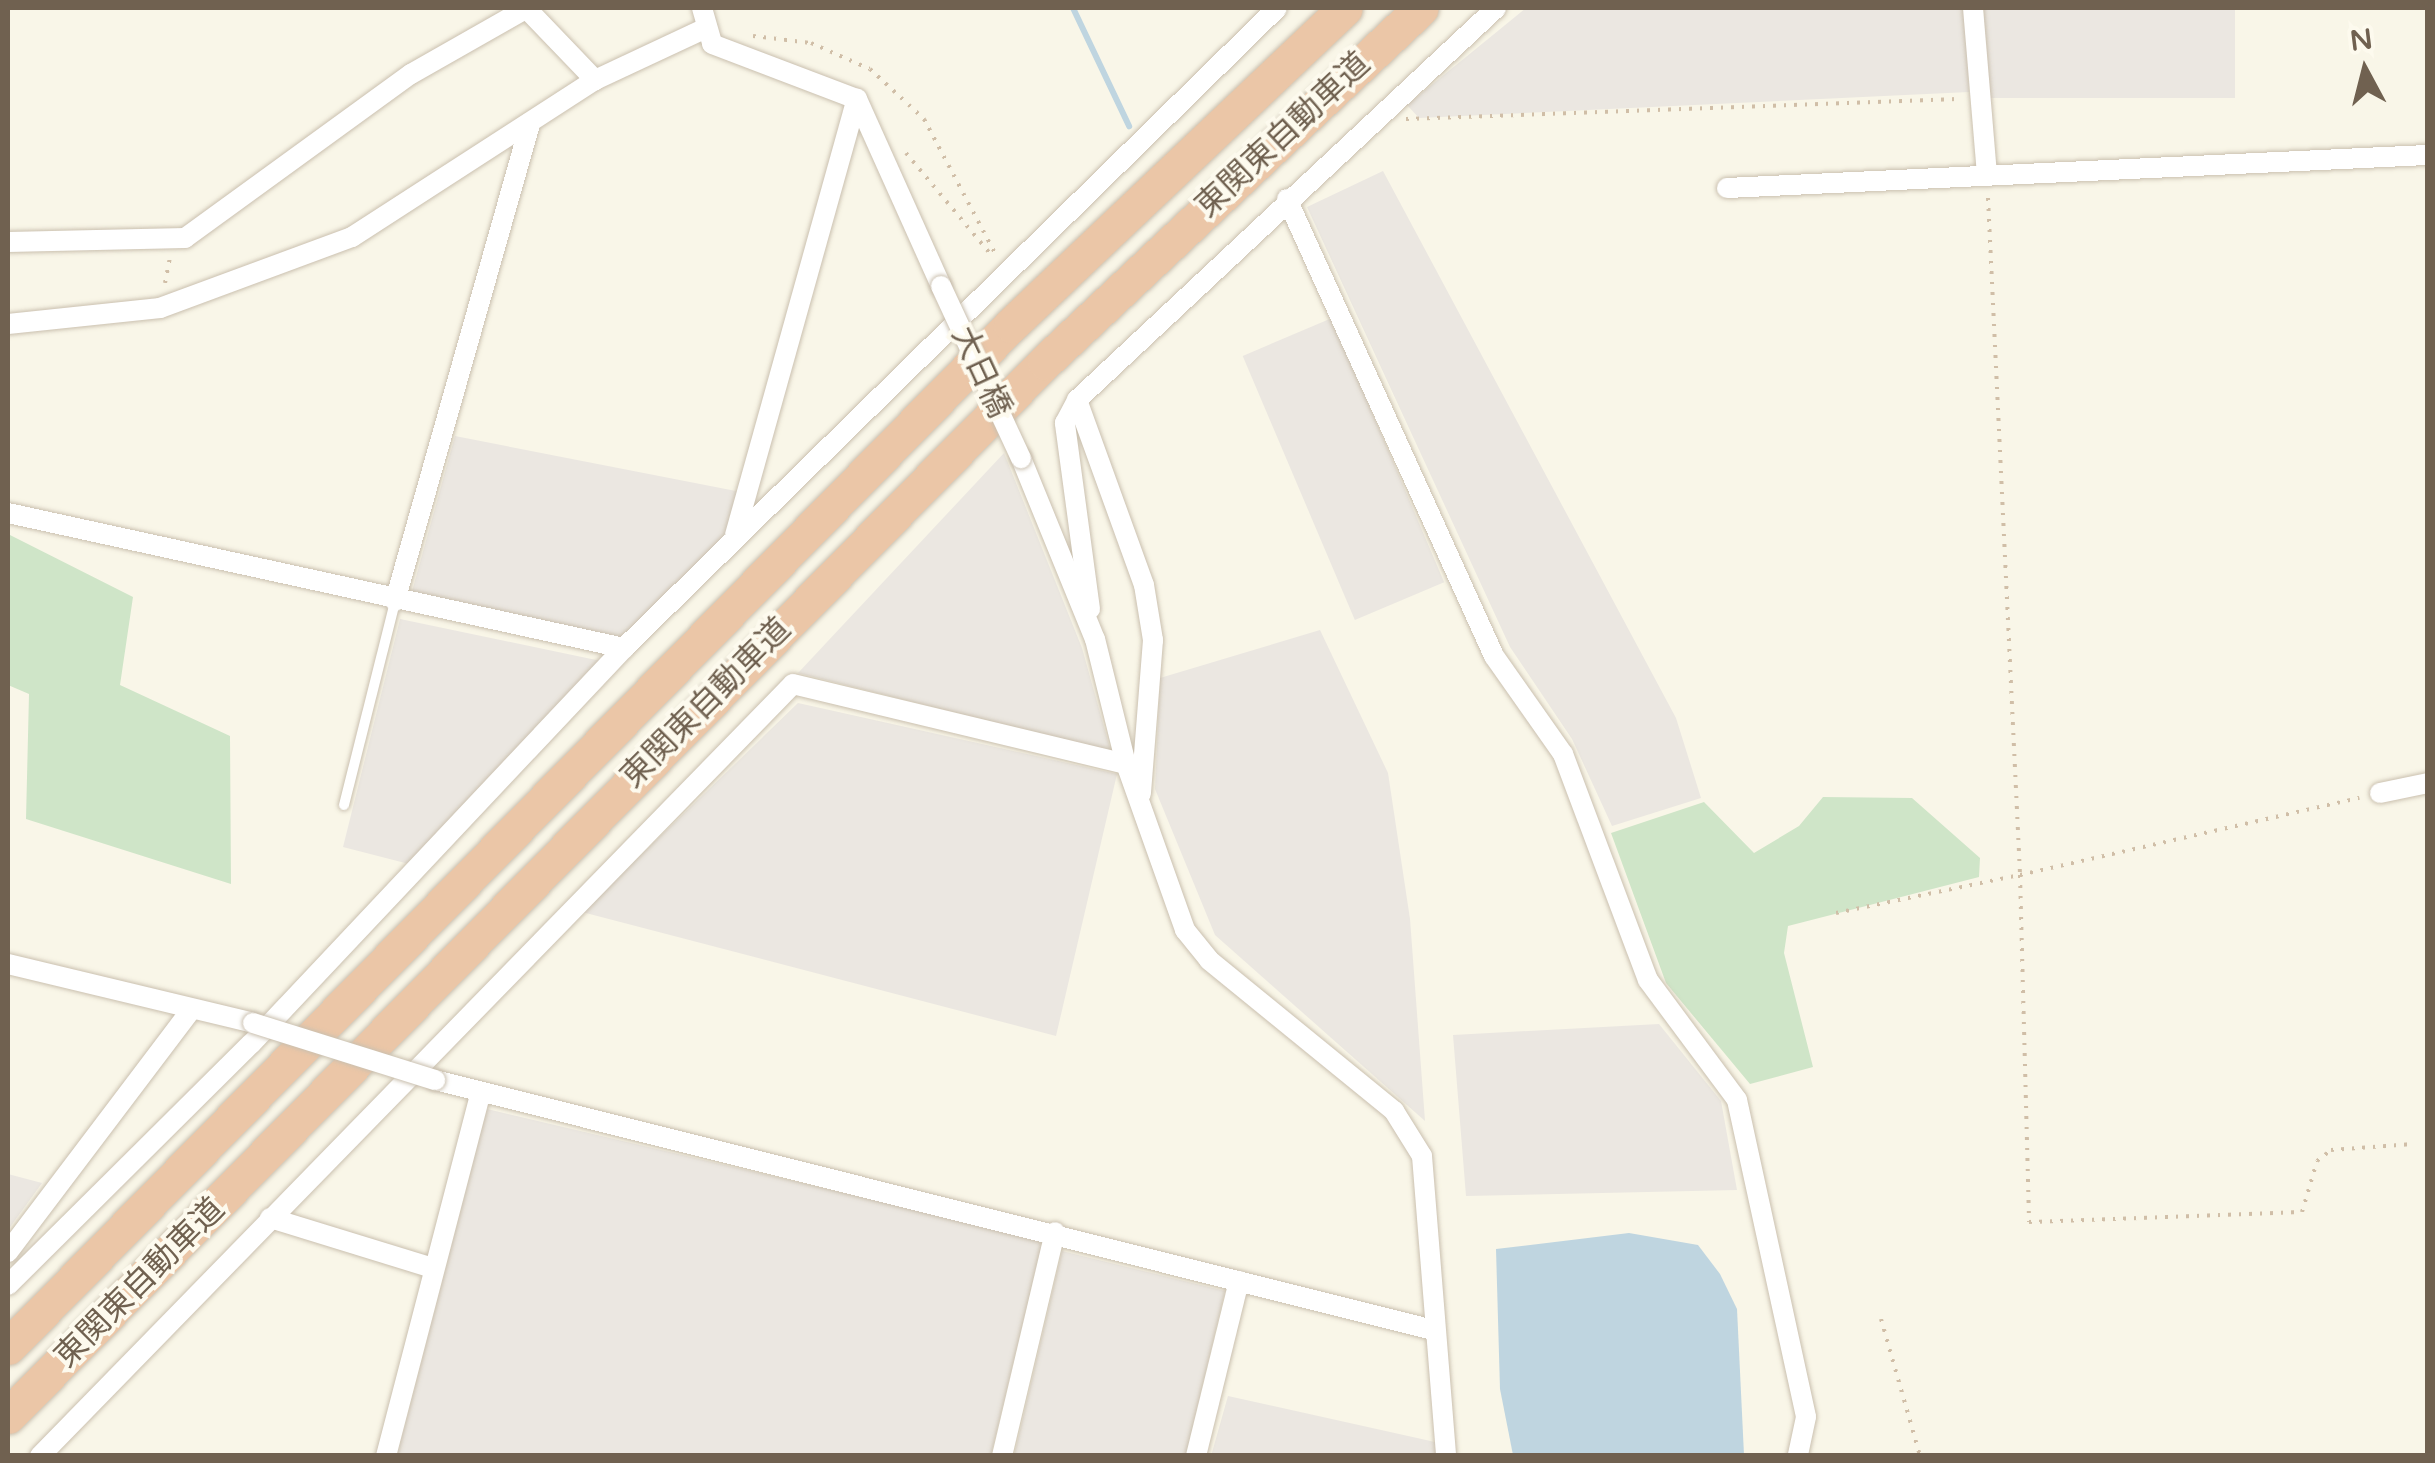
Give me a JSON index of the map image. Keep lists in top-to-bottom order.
{
  "streets": {
    "highway": ["東関東自動車道"],
    "street": ["大日橋"]
  },
  "north": "top"
}
